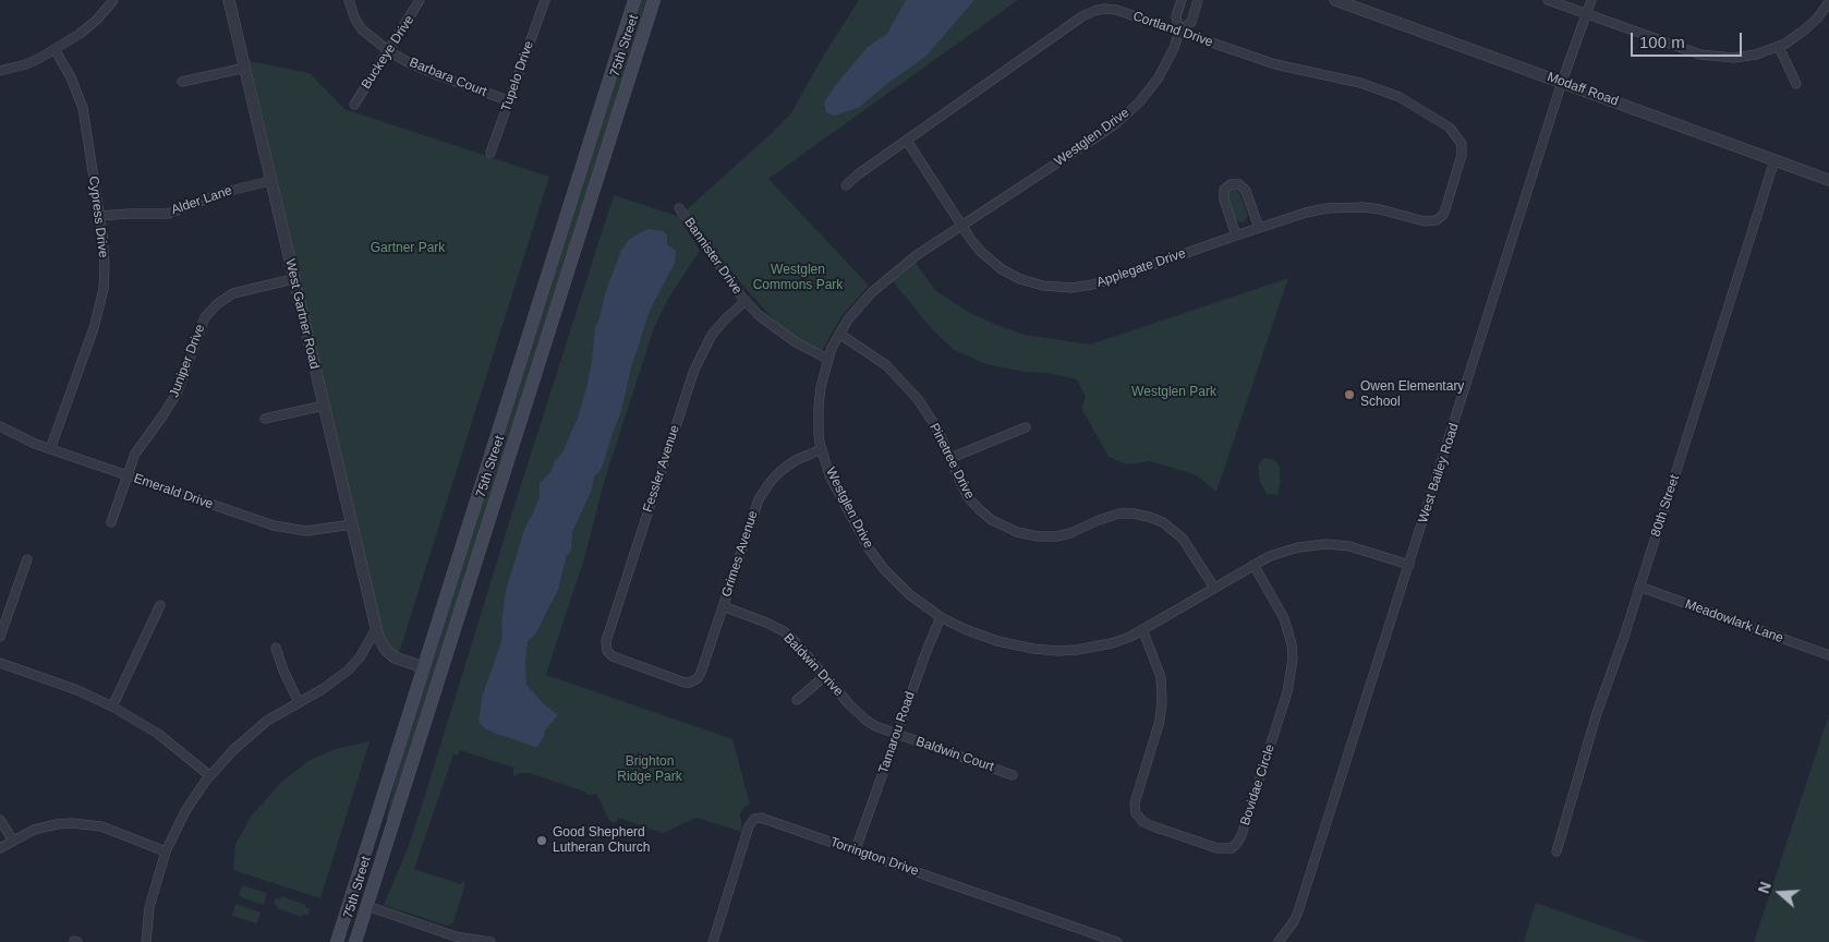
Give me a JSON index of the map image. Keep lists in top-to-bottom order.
{
  "streets": {
    "main road": ["75th Street"],
    "street": [
      "Cortland Drive",
      "Buckeye Drive",
      "Tupelo Drive",
      "Barbara Court",
      "Modaff Road",
      "Westglen Drive",
      "Alder Lane",
      "Cypress Drive",
      "Bannister Drive",
      "Applegate Drive",
      "West Gartner Road",
      "Juniper Drive",
      "Pinetree Drive",
      "Fessler Avenue",
      "West Bailey Road",
      "Emerald Drive",
      "80th Street",
      "Grimes Avenue",
      "Meadowlark Lane",
      "Baldwin Drive",
      "Tamarou Road",
      "Baldwin Court",
      "Bovidae Circle",
      "Torrington Drive"
    ]
  },
  "crossings": [
    ["Cortland Drive", "Westglen Drive"],
    ["Cortland Drive", "Applegate Drive"],
    ["75th Street", "West Gartner Road"],
    ["Buckeye Drive", "Barbara Court"],
    ["Tupelo Drive", "Barbara Court"],
    ["Modaff Road", "West Bailey Road"],
    ["Modaff Road", "80th Street"],
    ["Westglen Drive", "Bannister Drive"],
    ["Westglen Drive", "Applegate Drive"],
    ["Westglen Drive", "Pinetree Drive"],
    ["Westglen Drive", "West Bailey Road"],
    ["Westglen Drive", "Grimes Avenue"],
    ["Westglen Drive", "Tamarou Road"],
    ["Westglen Drive", "Bovidae Circle"],
    ["Alder Lane", "Cypress Drive"],
    ["Alder Lane", "West Gartner Road"],
    ["Cypress Drive", "Emerald Drive"],
    ["Bannister Drive", "Fessler Avenue"],
    ["West Gartner Road", "Juniper Drive"],
    ["West Gartner Road", "Emerald Drive"],
    ["Juniper Drive", "Emerald Drive"],
    ["Fessler Avenue", "Grimes Avenue"],
    ["80th Street", "Meadowlark Lane"],
    ["Grimes Avenue", "Baldwin Drive"],
    ["Baldwin Drive", "Tamarou Road"],
    ["Baldwin Drive", "Baldwin Court"],
    ["Tamarou Road", "Baldwin Court"],
    ["Tamarou Road", "Torrington Drive"]
  ],
  "parks": [
    "Gartner Park",
    "Westglen Commons Park",
    "Westglen Park",
    "Brighton Ridge Park"
  ],
  "places": ["Owen Elementary School", "Good Shepherd Lutheran Church"],
  "scale_bar": "100 m",
  "north": "left"
}
